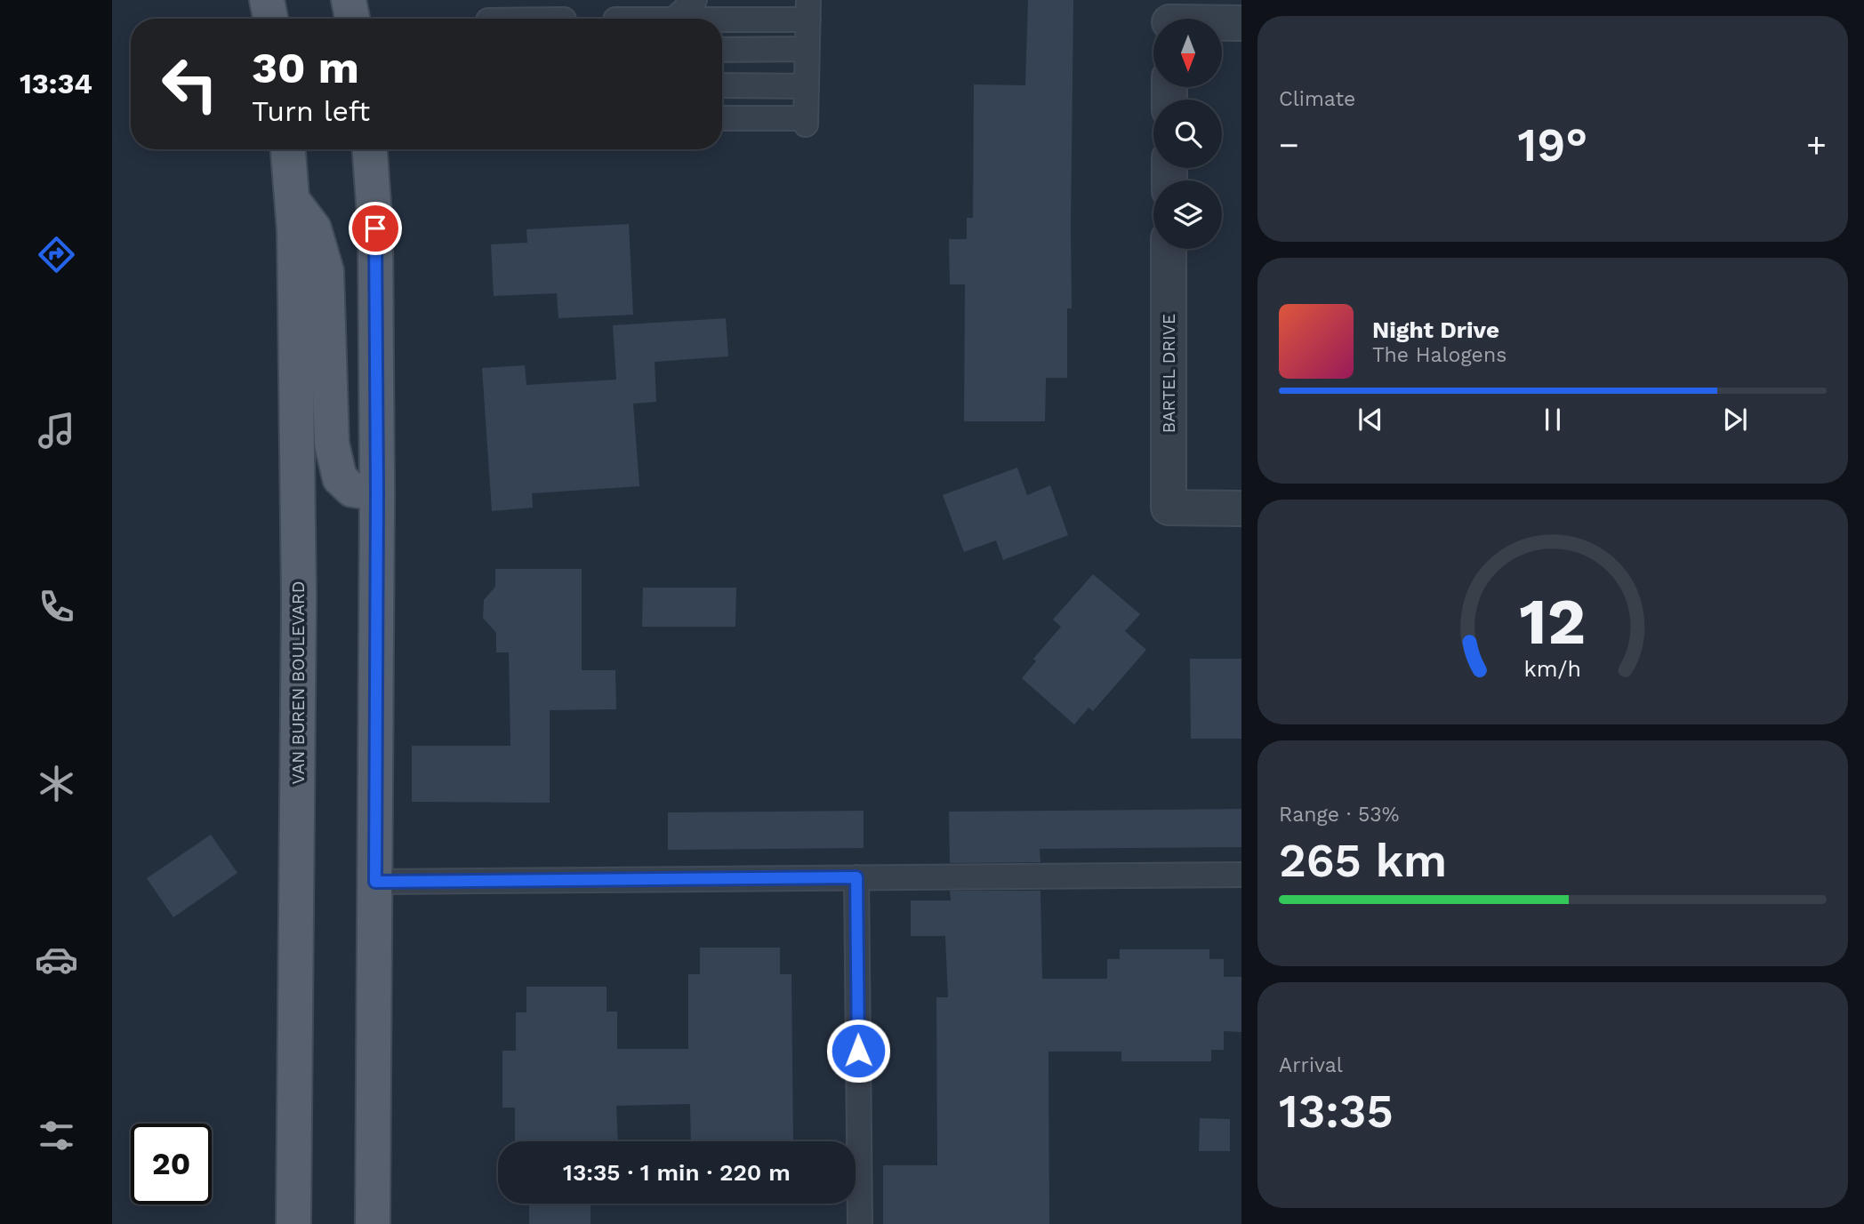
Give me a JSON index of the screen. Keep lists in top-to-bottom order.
{
  "streets": {
    "main road": ["VAN BUREN BOULEVARD"],
    "street": ["BARTEL DRIVE"]
  },
  "north": "bottom",
  "page": {
    "tabs": "13:34",
    "tile": [
      "Climate",
      ["Range · 53%", "265 km"],
      ["Arrival", "13:35"]
    ],
    "turn": ["30 m", "Turn left"],
    "heat": ["−", "19°", "+"],
    "song": ["Night Drive", "The Halogens"],
    "limit": "20",
    "trip": "13:35 · 1 min · 220 m",
    "gauge": ["12", "km/h"]
  }
}
